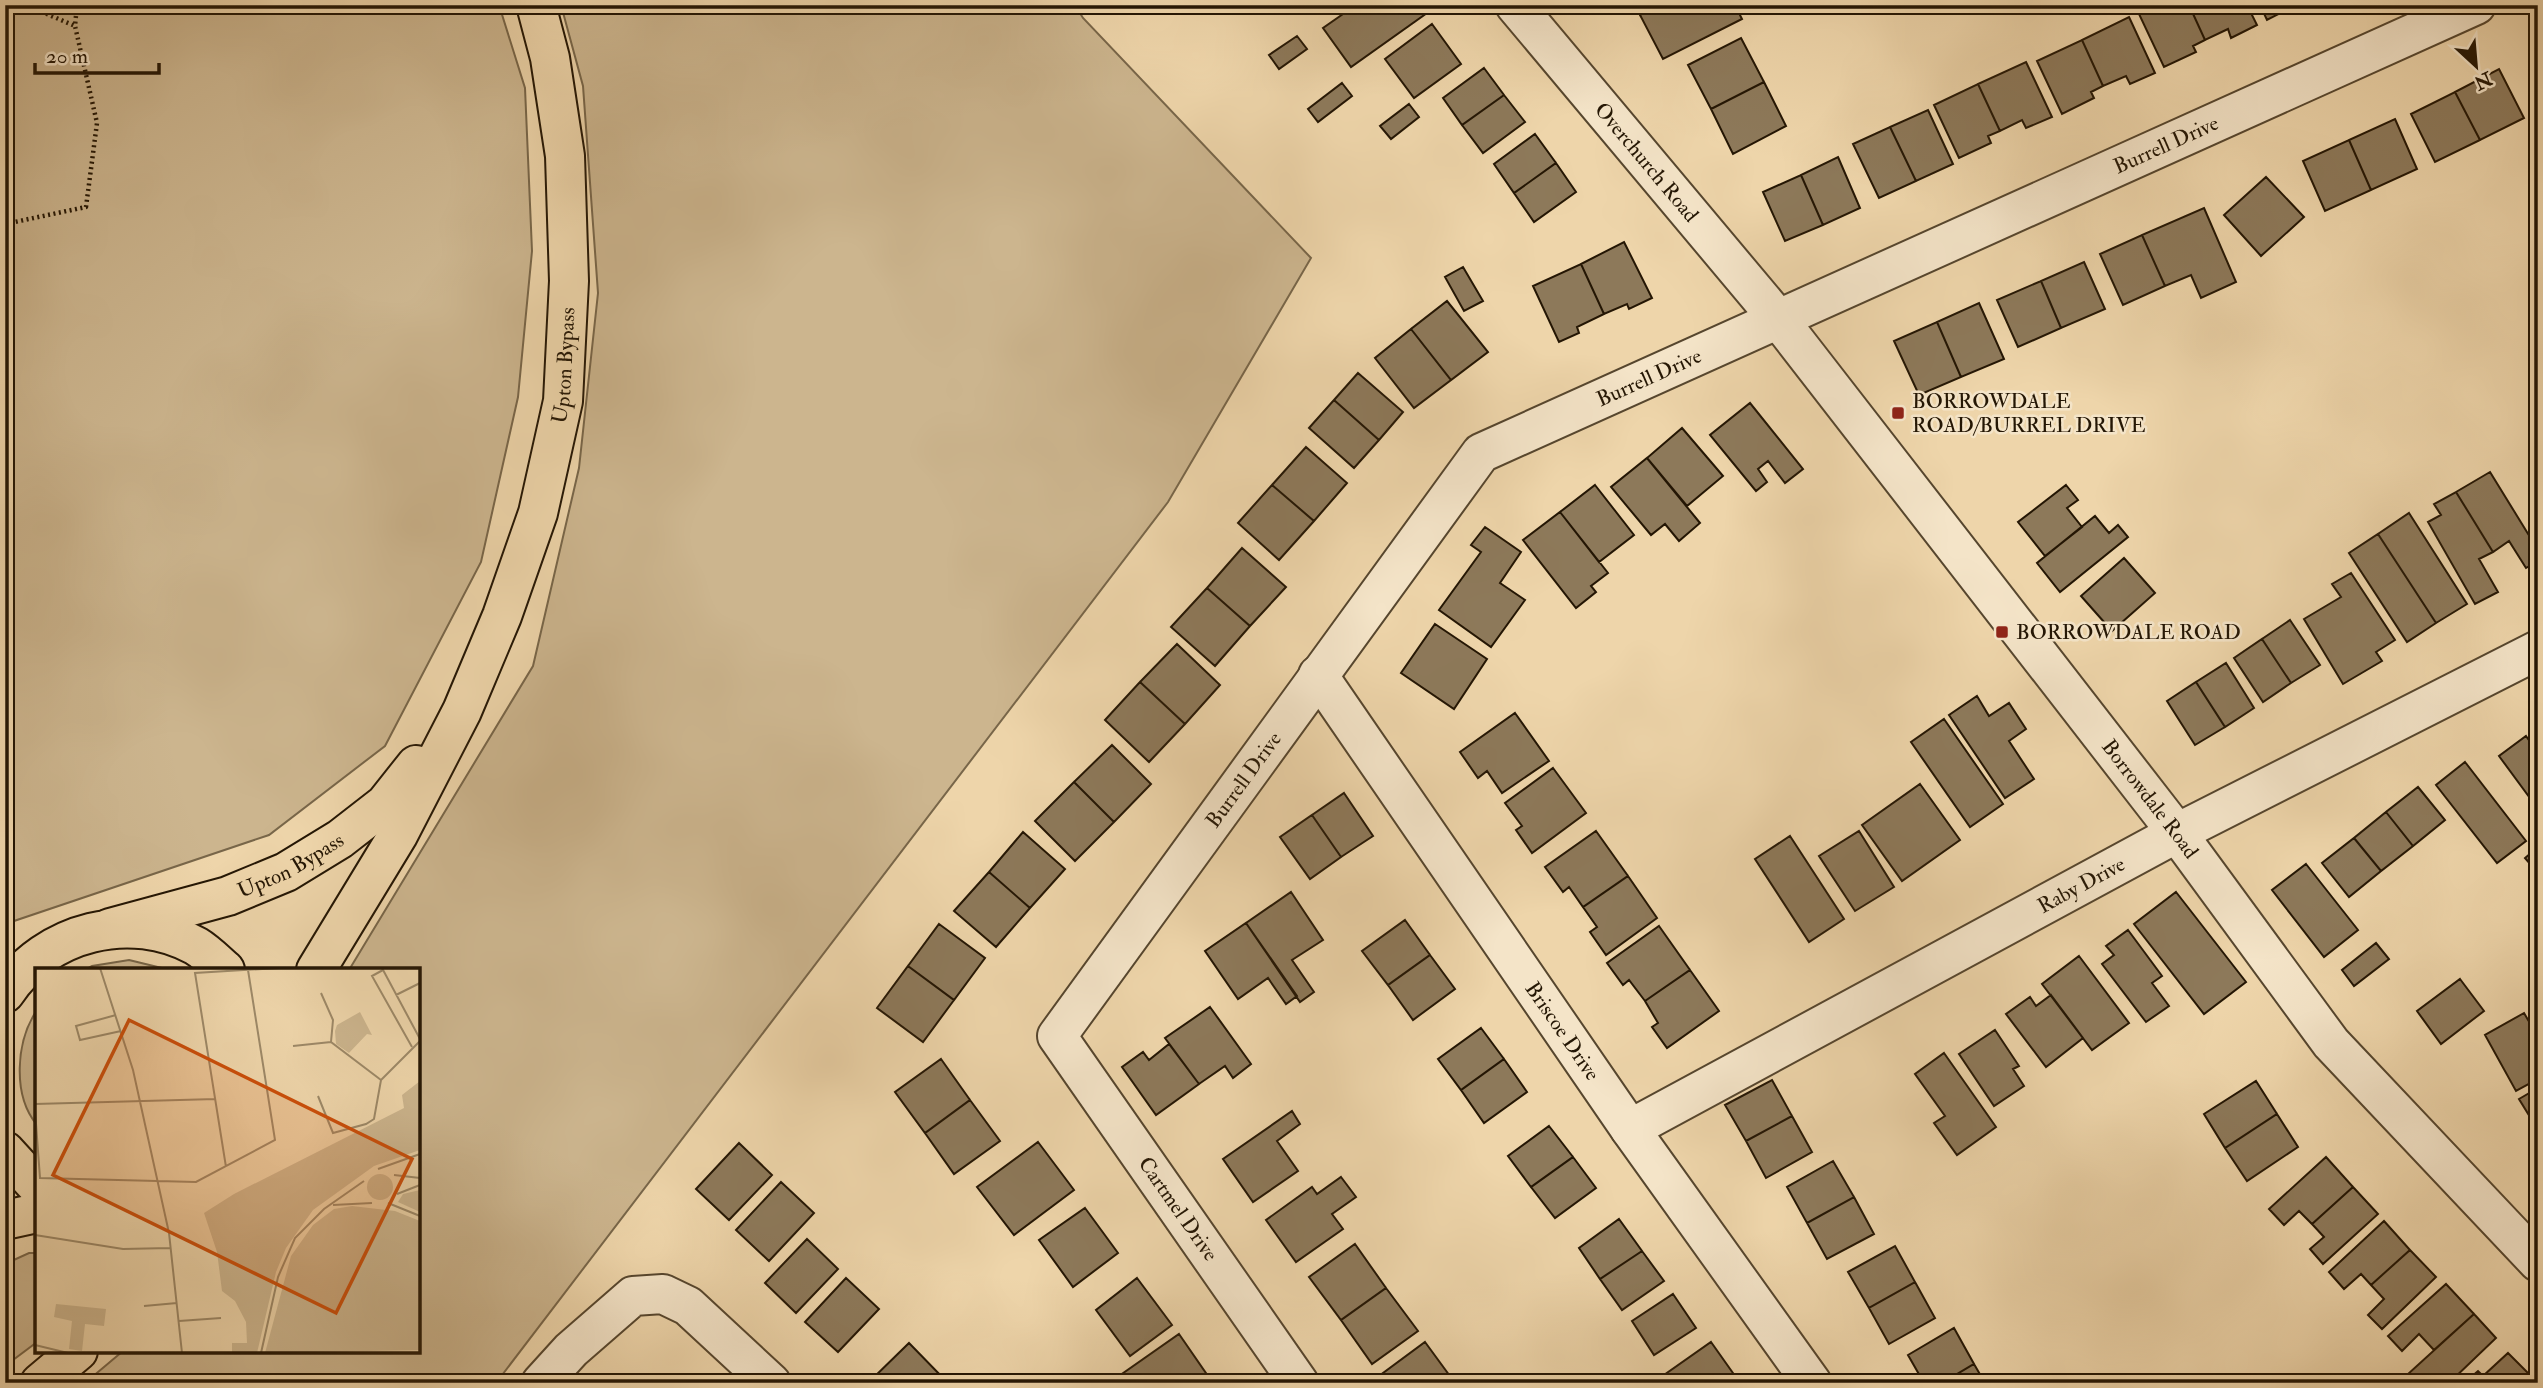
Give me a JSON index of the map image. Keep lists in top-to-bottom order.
{
  "streets": {
    "main road": ["Upton Bypass"],
    "street": [
      "Burrell Drive",
      "Overchurch Road",
      "Borrowdale Road",
      "Raby Drive",
      "Briscoe Drive",
      "Cartmel Drive"
    ]
  },
  "crossings": [
    ["Burrell Drive", "Overchurch Road"],
    ["Burrell Drive", "Borrowdale Road"],
    ["Burrell Drive", "Briscoe Drive"],
    ["Burrell Drive", "Cartmel Drive"],
    ["Overchurch Road", "Borrowdale Road"],
    ["Borrowdale Road", "Raby Drive"],
    ["Raby Drive", "Briscoe Drive"]
  ],
  "places": {
    "transit": ["BORROWDALE ROAD/BURREL DRIVE", "BORROWDALE ROAD"]
  },
  "scale_bar": "20 m",
  "north": "bottom right"
}
